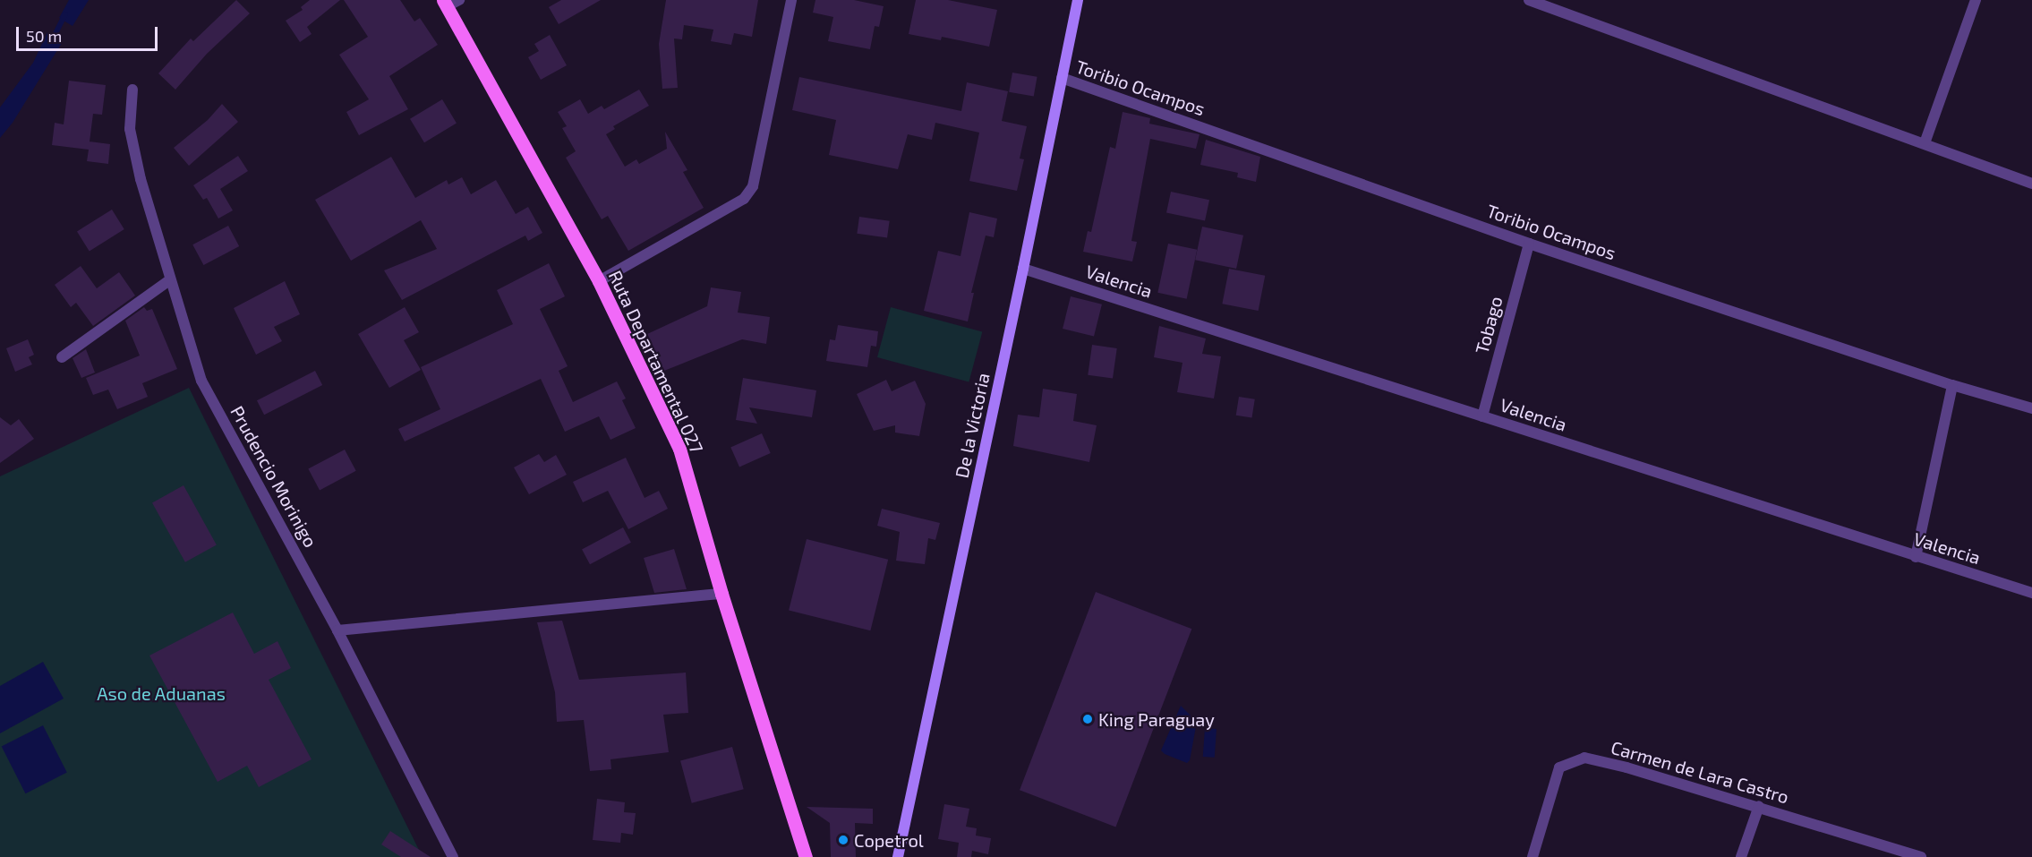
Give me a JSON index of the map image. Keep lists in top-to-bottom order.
{
  "streets": {
    "main road": ["Ruta Departamental 027", "De la Victoria"],
    "street": [
      "Toribio Ocampos",
      "Valencia",
      "Tobago",
      "Prudencio Morinigo",
      "Carmen de Lara Castro"
    ]
  },
  "crossings": [
    ["Toribio Ocampos", "Tobago"],
    ["Toribio Ocampos", "De la Victoria"],
    ["Valencia", "Tobago"],
    ["Valencia", "De la Victoria"]
  ],
  "parks": ["Aso de Aduanas"],
  "places": ["King Paraguay", "Copetrol"],
  "scale_bar": "50 m"
}
